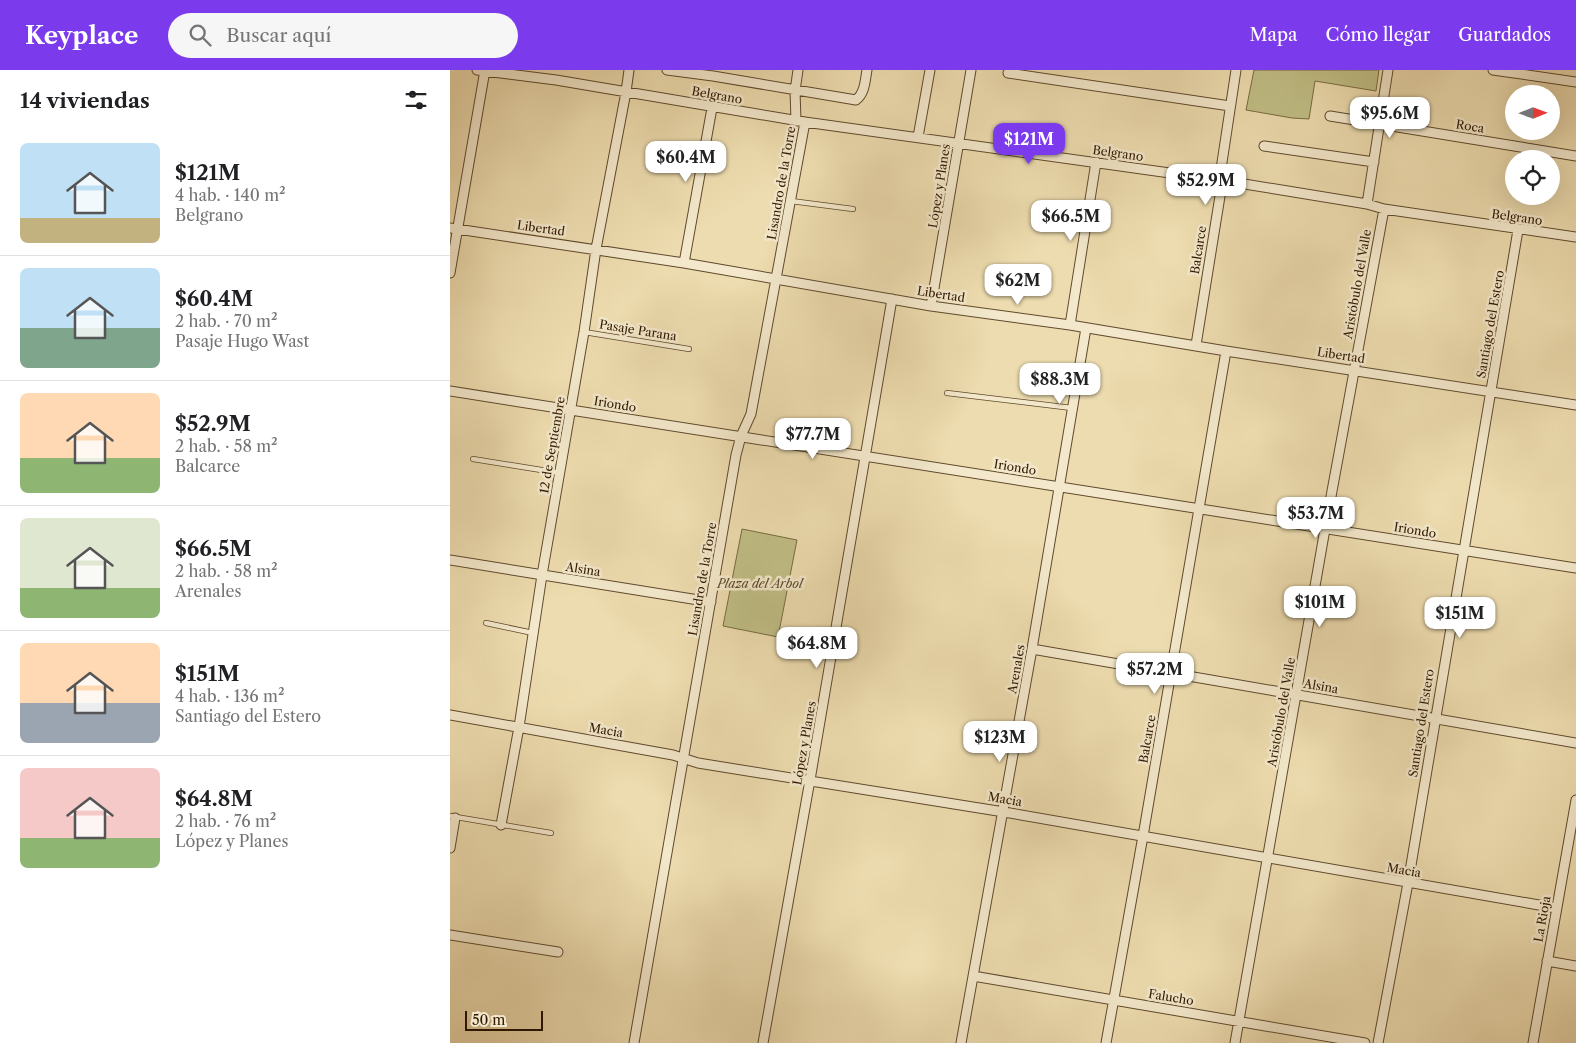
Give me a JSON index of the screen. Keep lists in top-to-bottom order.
{
  "streets": {
    "street": [
      "Belgrano",
      "Roca",
      "Lisandro de la Torre",
      "López y Planes",
      "Libertad",
      "Balcarce",
      "Aristóbulo del Valle",
      "Santiago del Estero",
      "Iriondo",
      "12 de Septiembre",
      "Alsina",
      "Arenales",
      "Macia",
      "La Rioja",
      "Falucho"
    ],
    "lane": ["Pasaje Parana"]
  },
  "crossings": [
    ["Belgrano", "Lisandro de la Torre"],
    ["Belgrano", "López y Planes"],
    ["Belgrano", "Balcarce"],
    ["Belgrano", "Aristóbulo del Valle"],
    ["Belgrano", "Santiago del Estero"],
    ["Belgrano", "12 de Septiembre"],
    ["Lisandro de la Torre", "Libertad"],
    ["Lisandro de la Torre", "Iriondo"],
    ["Lisandro de la Torre", "Alsina"],
    ["Lisandro de la Torre", "Macia"],
    ["López y Planes", "Libertad"],
    ["López y Planes", "Iriondo"],
    ["López y Planes", "Macia"],
    ["Libertad", "Balcarce"],
    ["Libertad", "Aristóbulo del Valle"],
    ["Libertad", "Santiago del Estero"],
    ["Libertad", "12 de Septiembre"],
    ["Libertad", "Arenales"],
    ["Balcarce", "Iriondo"],
    ["Balcarce", "Alsina"],
    ["Balcarce", "Macia"],
    ["Balcarce", "Falucho"],
    ["Aristóbulo del Valle", "Iriondo"],
    ["Aristóbulo del Valle", "Alsina"],
    ["Aristóbulo del Valle", "Macia"],
    ["Aristóbulo del Valle", "Falucho"],
    ["Santiago del Estero", "Iriondo"],
    ["Santiago del Estero", "Alsina"],
    ["Santiago del Estero", "Macia"],
    ["Pasaje Parana", "12 de Septiembre"],
    ["Iriondo", "12 de Septiembre"],
    ["Iriondo", "Arenales"],
    ["12 de Septiembre", "Alsina"],
    ["12 de Septiembre", "Macia"],
    ["Alsina", "Arenales"],
    ["Arenales", "Macia"],
    ["Arenales", "Falucho"],
    ["Macia", "La Rioja"]
  ],
  "parks": ["Plaza del Arbol"],
  "scale_bar": "50 m",
  "north": "right",
  "page": {
    "header": "Keyplace",
    "search": "Buscar aquí",
    "nav": ["Mapa", "Cómo llegar", "Guardados"],
    "heading": "14 viviendas",
    "price": [
      "$95.6M",
      "$121M",
      "$60.4M",
      "$52.9M",
      "$66.5M",
      "$62M",
      "$88.3M",
      "$77.7M",
      "$53.7M",
      "$101M",
      "$151M",
      "$64.8M",
      "$57.2M",
      "$123M"
    ],
    "list": [
      {
        "name": "$121M",
        "note": "4 hab. · 140 m² · Belgrano"
      },
      {
        "name": "$60.4M",
        "note": "2 hab. · 70 m² · Pasaje Hugo Wast"
      },
      {
        "name": "$52.9M",
        "note": "2 hab. · 58 m² · Balcarce"
      },
      {
        "name": "$66.5M",
        "note": "2 hab. · 58 m² · Arenales"
      },
      {
        "name": "$151M",
        "note": "4 hab. · 136 m² · Santiago del Estero"
      },
      {
        "name": "$64.8M",
        "note": "2 hab. · 76 m² · López y Planes"
      }
    ],
    "scale": "50 m"
  }
}
